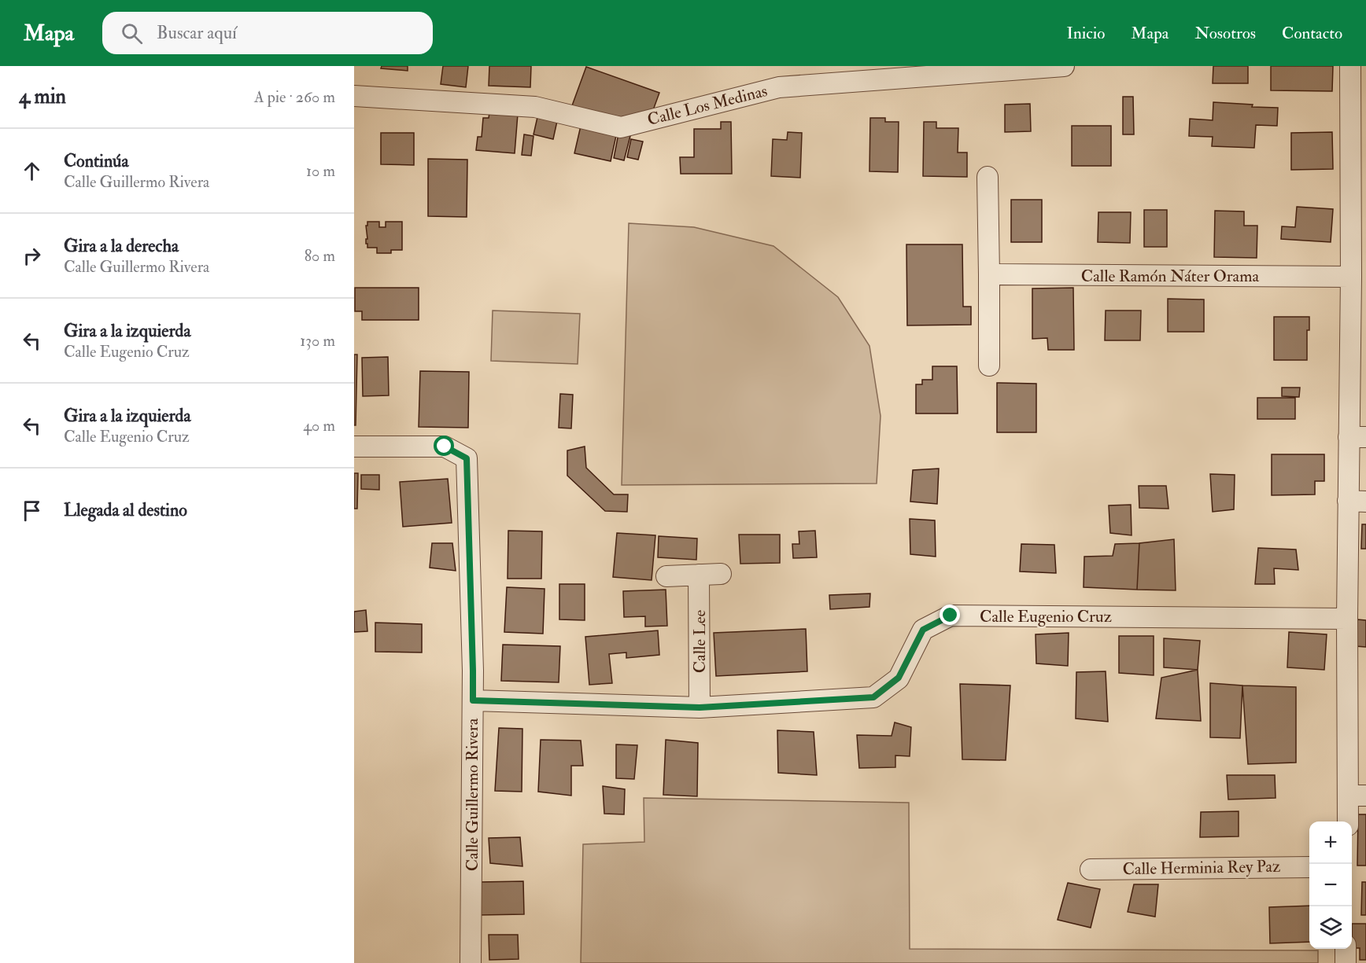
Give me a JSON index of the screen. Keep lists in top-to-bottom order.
{
  "streets": {
    "street": [
      "Calle Los Medinas",
      "Calle Ramón Náter Orama",
      "Calle Eugenio Cruz",
      "Calle Lee",
      "Calle Guillermo Rivera",
      "Calle Herminia Rey Paz"
    ]
  },
  "crossings": [
    ["Calle Eugenio Cruz", "Calle Lee"],
    ["Calle Eugenio Cruz", "Calle Guillermo Rivera"]
  ],
  "page": {
    "header": "Mapa",
    "search": "Buscar aquí",
    "nav": [
      "Inicio",
      "Mapa",
      "Nosotros",
      "Contacto"
    ],
    "heading": ["4 min", "A pie · 260 m"],
    "list": [
      ["Continúa", "Calle Guillermo Rivera", "10 m"],
      ["Gira a la derecha", "Calle Guillermo Rivera", "80 m"],
      ["Gira a la izquierda", "Calle Eugenio Cruz", "130 m"],
      ["Gira a la izquierda", "Calle Eugenio Cruz", "40 m"],
      "Llegada al destino"
    ],
    "map_buttons": ["+", "−"]
  }
}
